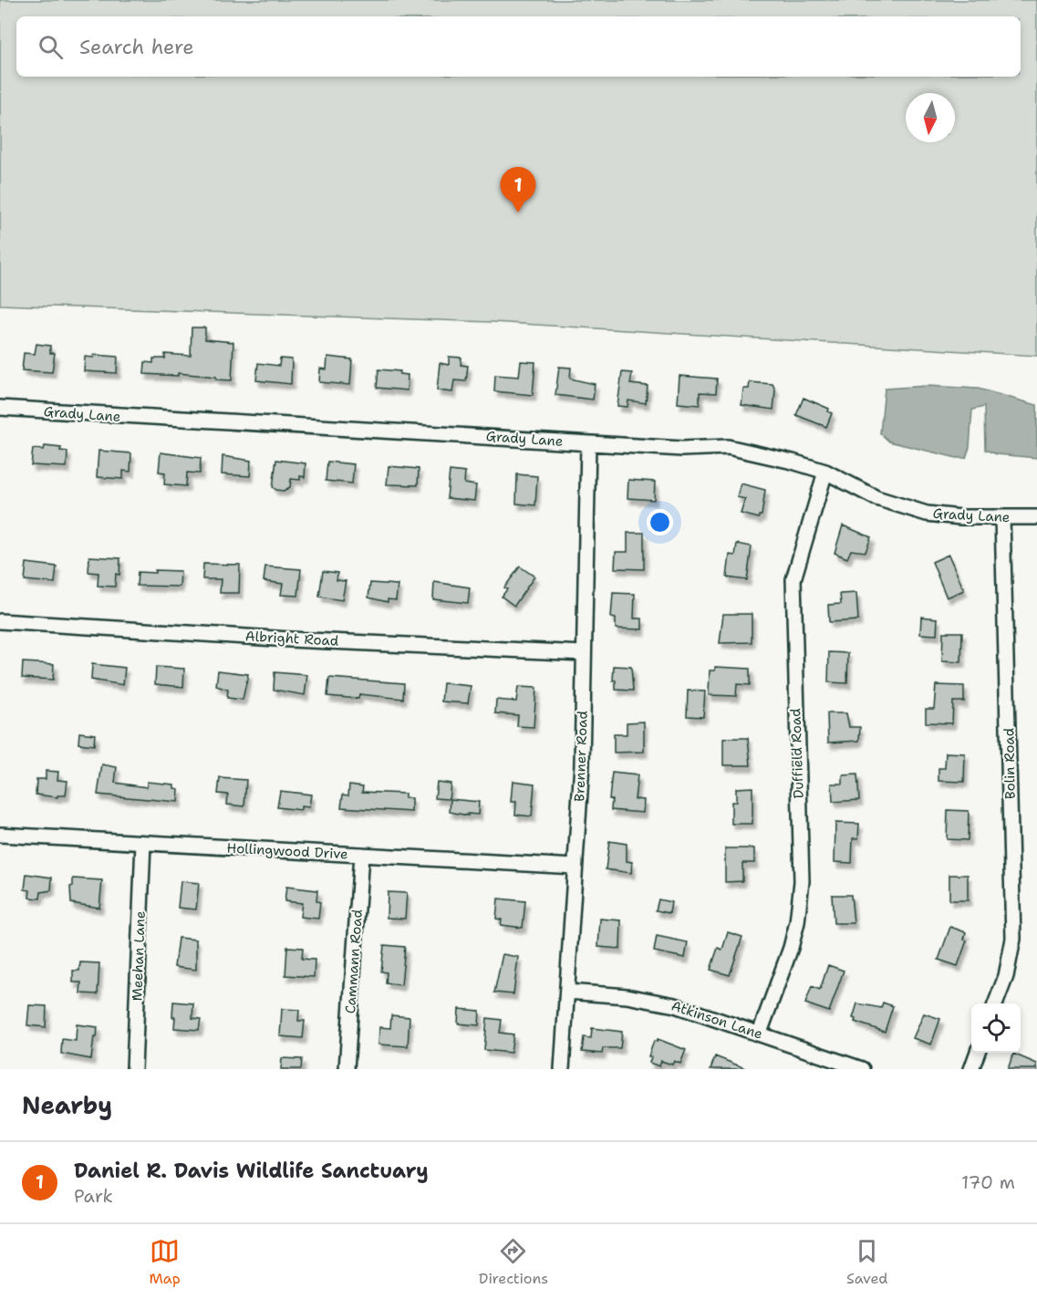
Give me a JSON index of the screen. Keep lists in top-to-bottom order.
{
  "streets": {
    "street": [
      "Grady Lane",
      "Albright Road",
      "Duffield Road",
      "Brenner Road",
      "Bolin Road",
      "Hollingwood Drive",
      "Meehan Lane",
      "Cammann Road",
      "Atkinson Lane"
    ]
  },
  "crossings": [
    ["Grady Lane", "Duffield Road"],
    ["Grady Lane", "Brenner Road"],
    ["Grady Lane", "Bolin Road"],
    ["Albright Road", "Brenner Road"],
    ["Duffield Road", "Atkinson Lane"],
    ["Brenner Road", "Hollingwood Drive"],
    ["Brenner Road", "Atkinson Lane"],
    ["Hollingwood Drive", "Meehan Lane"],
    ["Hollingwood Drive", "Cammann Road"]
  ],
  "north": "bottom",
  "page": {
    "search": "Search here",
    "pins": "1",
    "heading": "Nearby",
    "list": [
      {
        "mark": "1",
        "name": "Daniel R. Davis Wildlife Sanctuary",
        "note": "Park",
        "value": "170 m"
      }
    ],
    "nav": ["Map", "Directions", "Saved"]
  }
}
